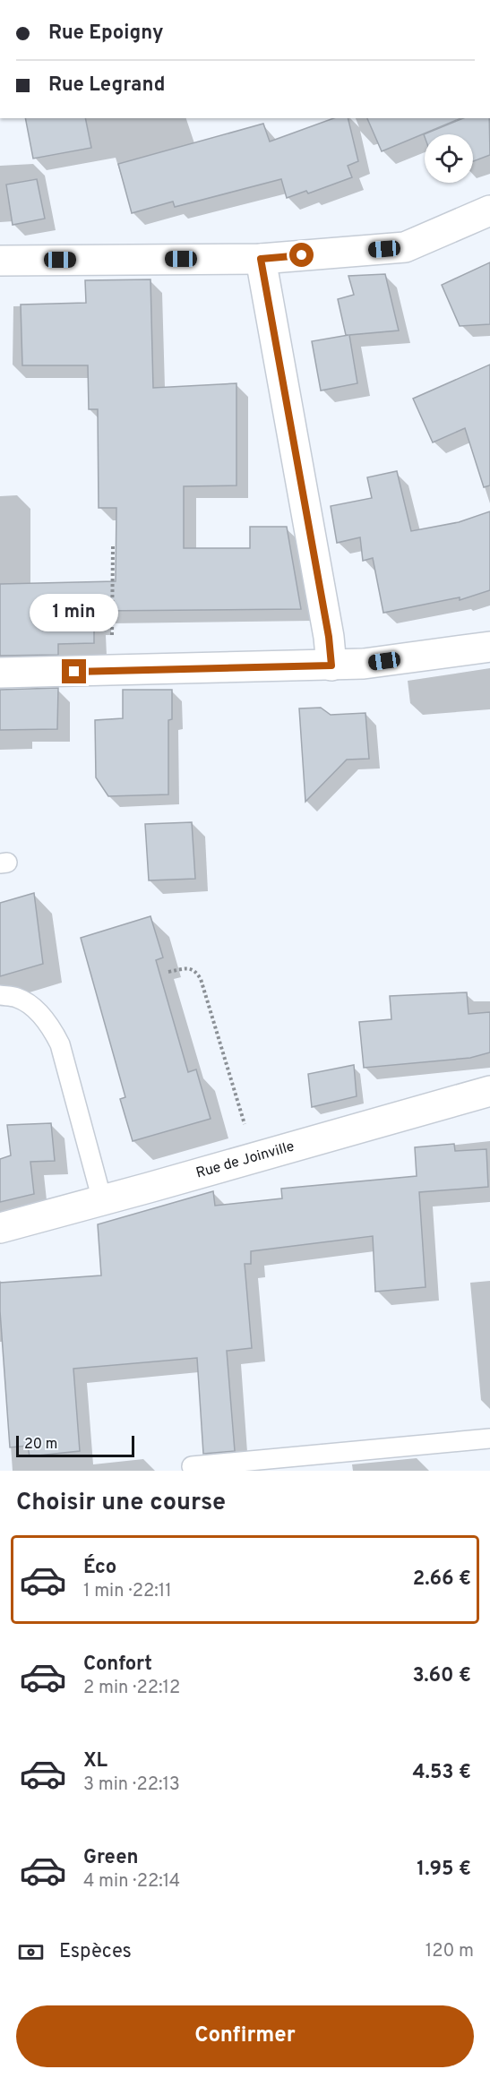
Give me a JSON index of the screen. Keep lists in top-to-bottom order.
{
  "streets": {
    "street": ["Rue de Joinville"]
  },
  "scale_bar": "20 m",
  "page": {
    "banner": ["Rue Epoigny", "Rue Legrand"],
    "bubble": "1 min",
    "scale": "20 m",
    "heading": "Choisir une course",
    "list": [
      {
        "name": "Éco",
        "note": "1 min · 22:11",
        "value": "2.66 €"
      },
      {
        "name": "Confort",
        "note": "2 min · 22:12",
        "value": "3.60 €"
      },
      {
        "name": "XL",
        "note": "3 min · 22:13",
        "value": "4.53 €"
      },
      {
        "name": "Green",
        "note": "4 min · 22:14",
        "value": "1.95 €"
      }
    ],
    "pay": ["Espèces", "120 m"],
    "buttons": "Confirmer"
  }
}
